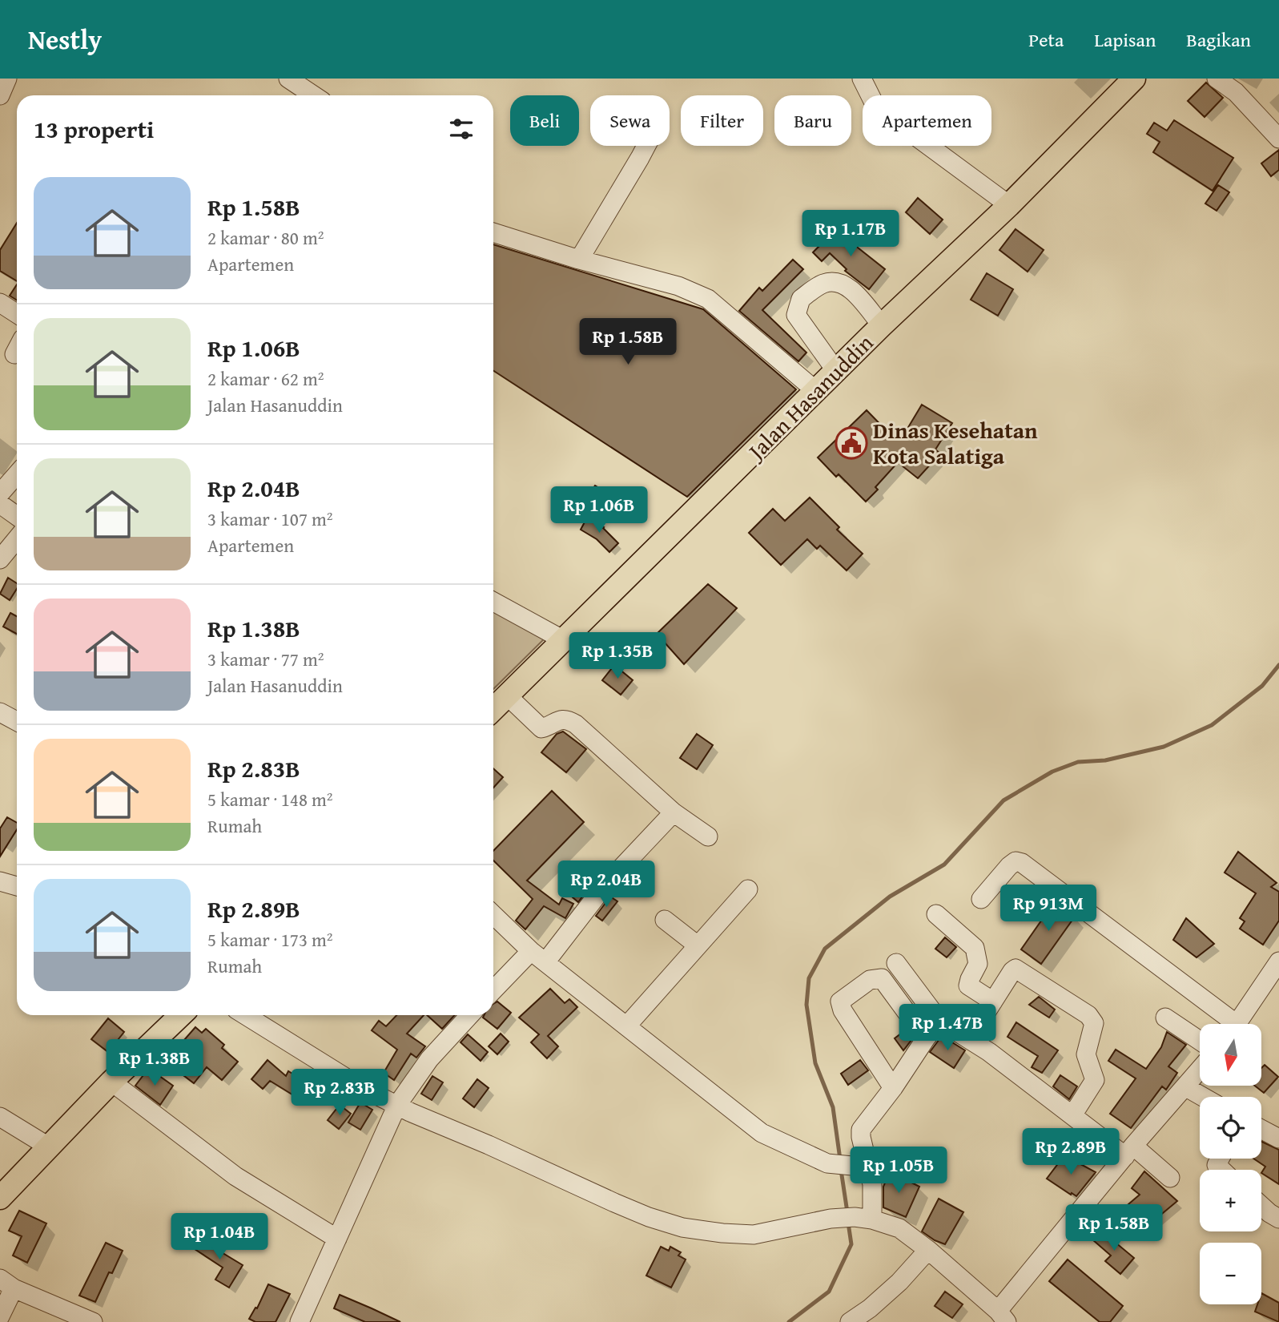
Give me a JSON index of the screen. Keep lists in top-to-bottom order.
{
  "streets": {
    "main road": ["Jalan Hasanuddin"]
  },
  "places": {
    "public building": ["Dinas Kesehatan Kota Salatiga"]
  },
  "north": "bottom",
  "page": {
    "header": "Nestly",
    "nav": ["Peta", "Lapisan", "Bagikan"],
    "chip": [
      "Beli",
      "Sewa",
      "Filter",
      "Baru",
      "Apartemen"
    ],
    "heading": "13 properti",
    "list": [
      {
        "name": "Rp 1.58B",
        "note": "2 kamar · 80 m² · Apartemen"
      },
      {
        "name": "Rp 1.06B",
        "note": "2 kamar · 62 m² · Jalan Hasanuddin"
      },
      {
        "name": "Rp 2.04B",
        "note": "3 kamar · 107 m² · Apartemen"
      },
      {
        "name": "Rp 1.38B",
        "note": "3 kamar · 77 m² · Jalan Hasanuddin"
      },
      {
        "name": "Rp 2.83B",
        "note": "5 kamar · 148 m² · Rumah"
      },
      {
        "name": "Rp 2.89B",
        "note": "5 kamar · 173 m² · Rumah"
      }
    ],
    "price": [
      "Rp 1.17B",
      "Rp 1.58B",
      "Rp 1.06B",
      "Rp 1.35B",
      "Rp 2.04B",
      "Rp 913M",
      "Rp 1.47B",
      "Rp 1.38B",
      "Rp 2.83B",
      "Rp 2.89B",
      "Rp 1.05B",
      "Rp 1.58B",
      "Rp 1.04B"
    ],
    "map_buttons": ["+", "−"]
  }
}
